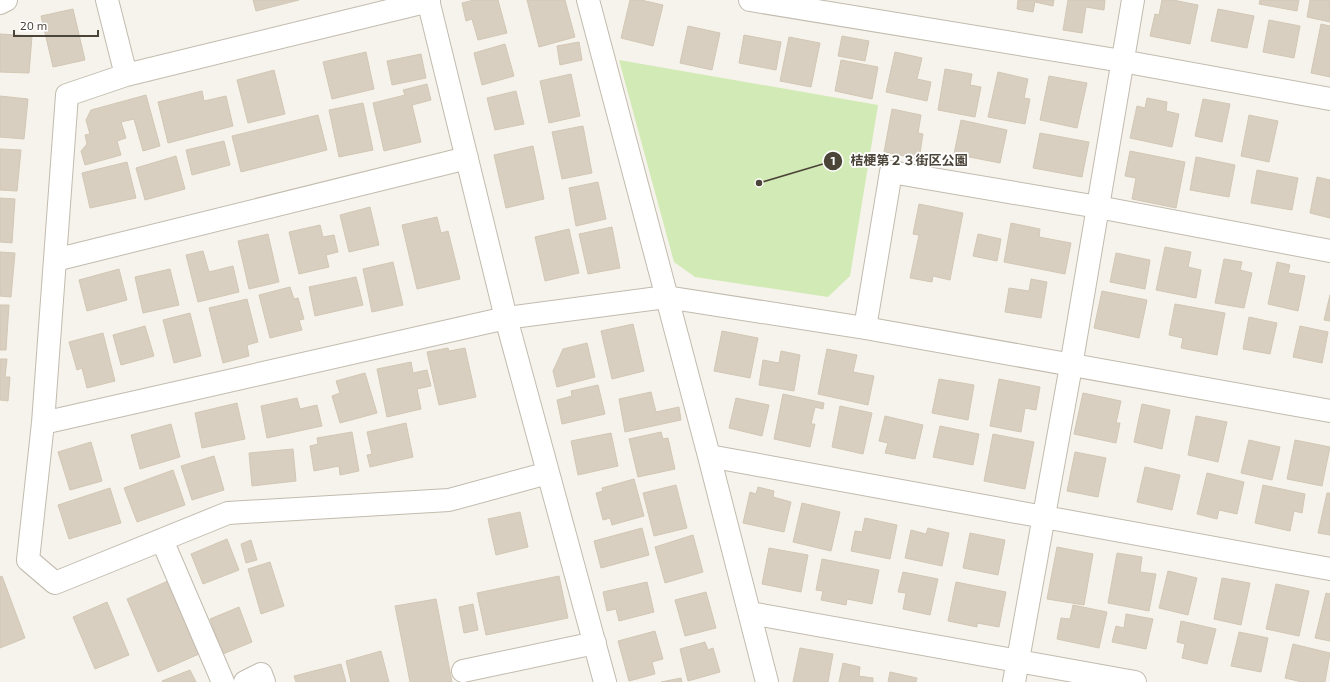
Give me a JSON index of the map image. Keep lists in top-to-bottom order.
{
  "places": ["桔梗第２３街区公園"],
  "scale_bar": "20 m"
}
